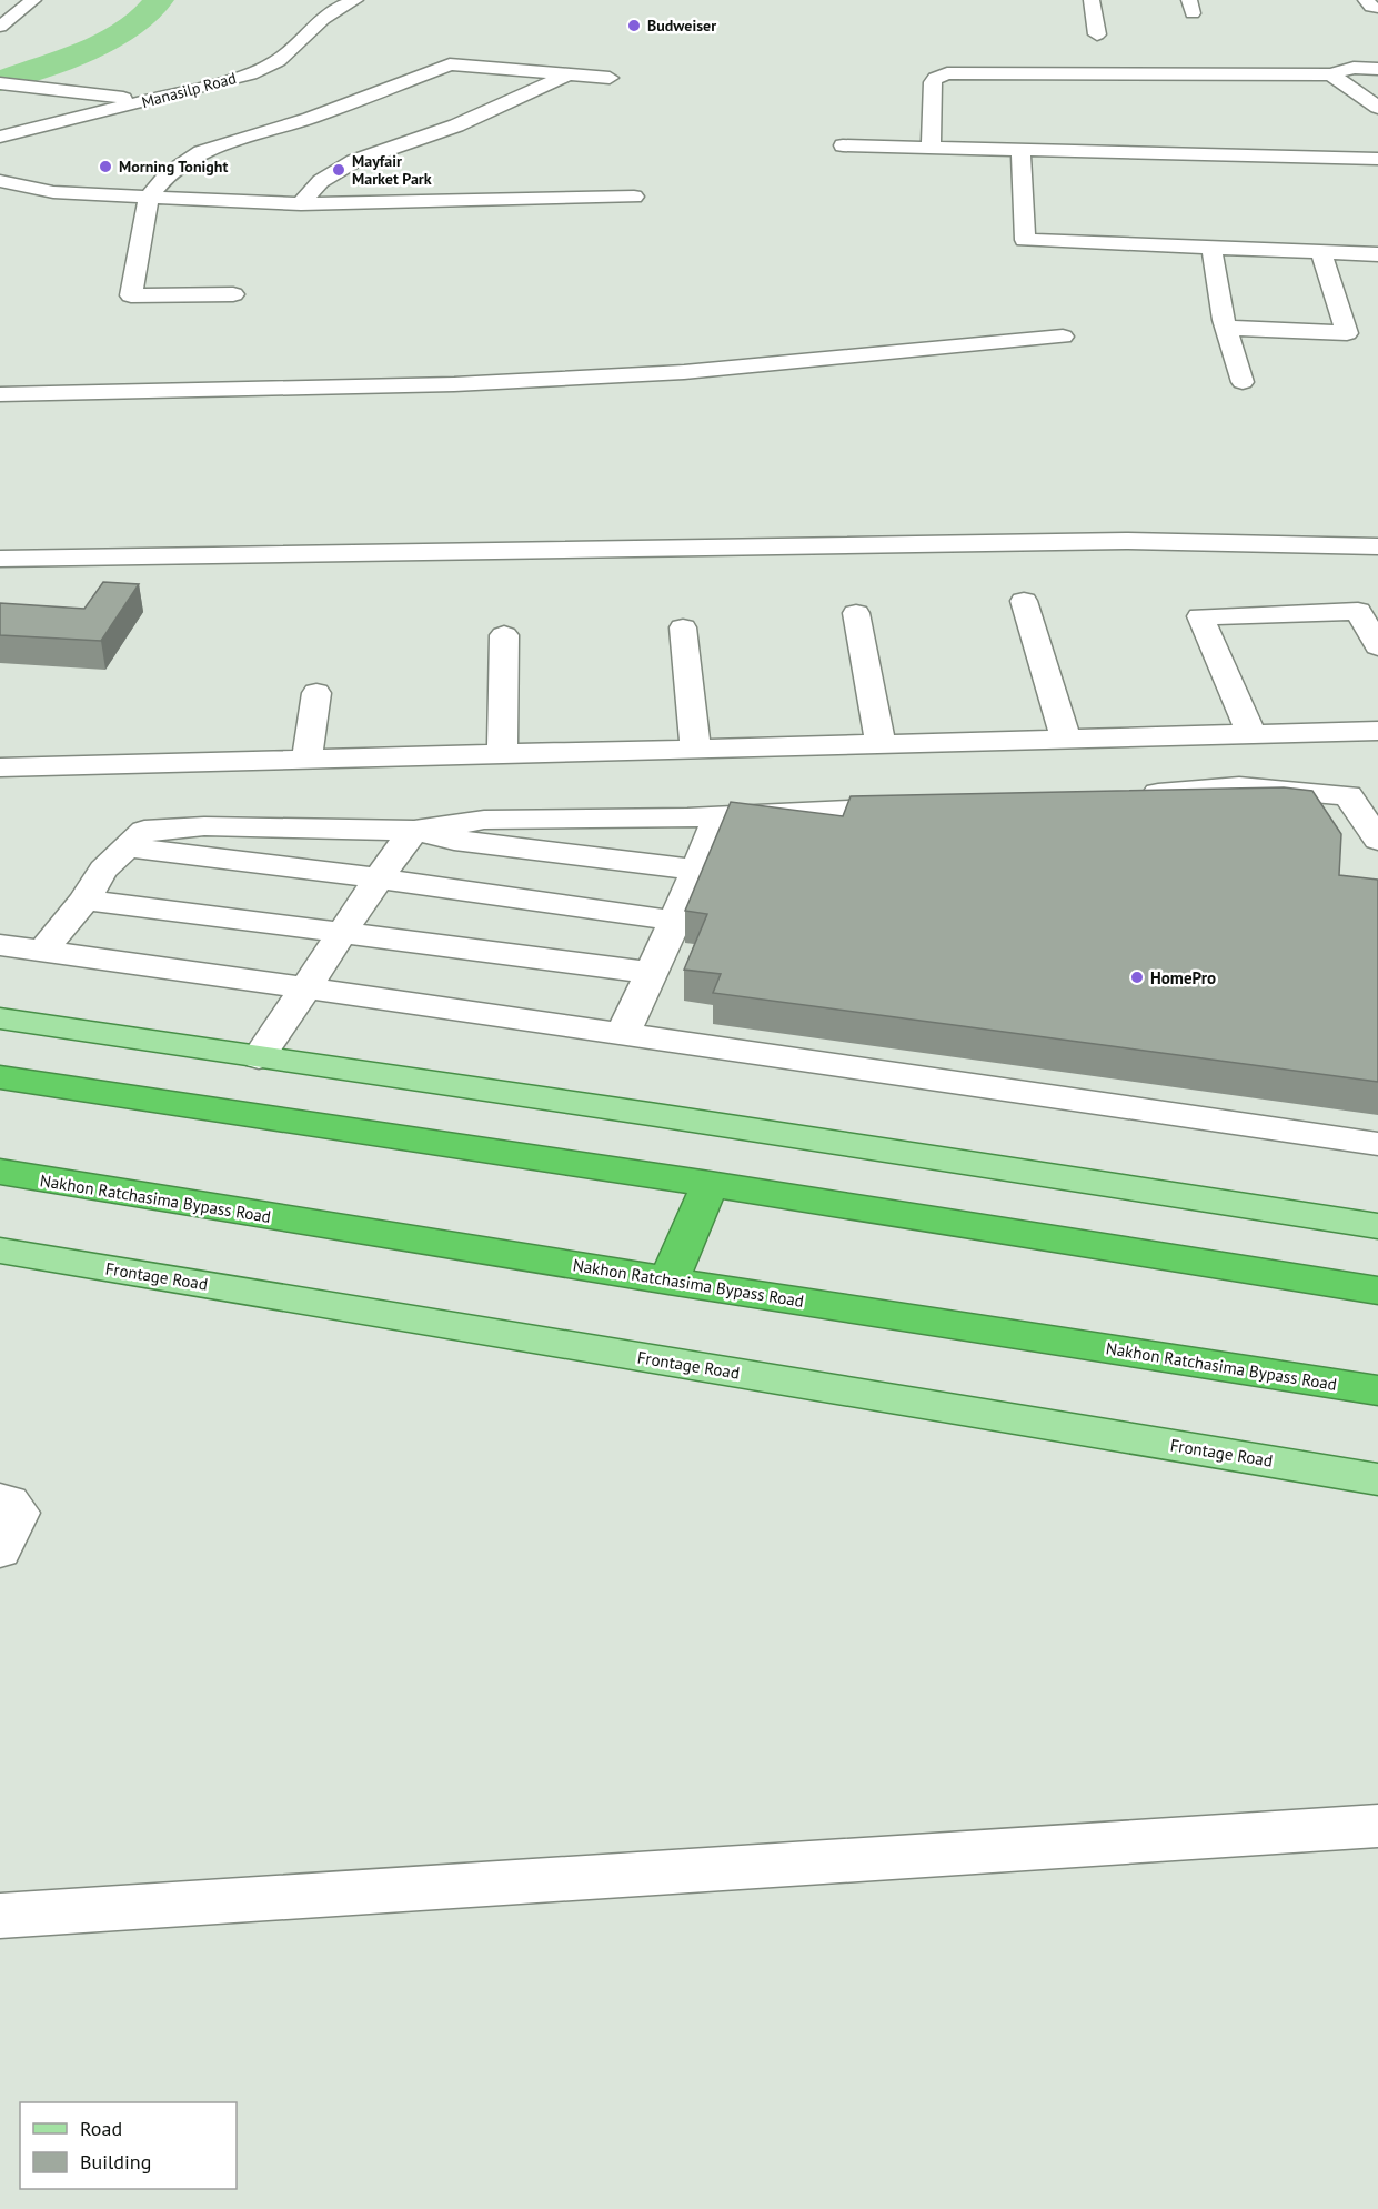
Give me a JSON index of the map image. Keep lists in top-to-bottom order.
{
  "streets": {
    "highway": ["Nakhon Ratchasima Bypass Road"],
    "main road": ["Frontage Road"],
    "street": ["Manasilp Road"]
  },
  "places": [
    "Budweiser",
    "Morning Tonight",
    "Mayfair Market Park",
    "HomePro"
  ],
  "legend": ["Road", "Building"]
}
